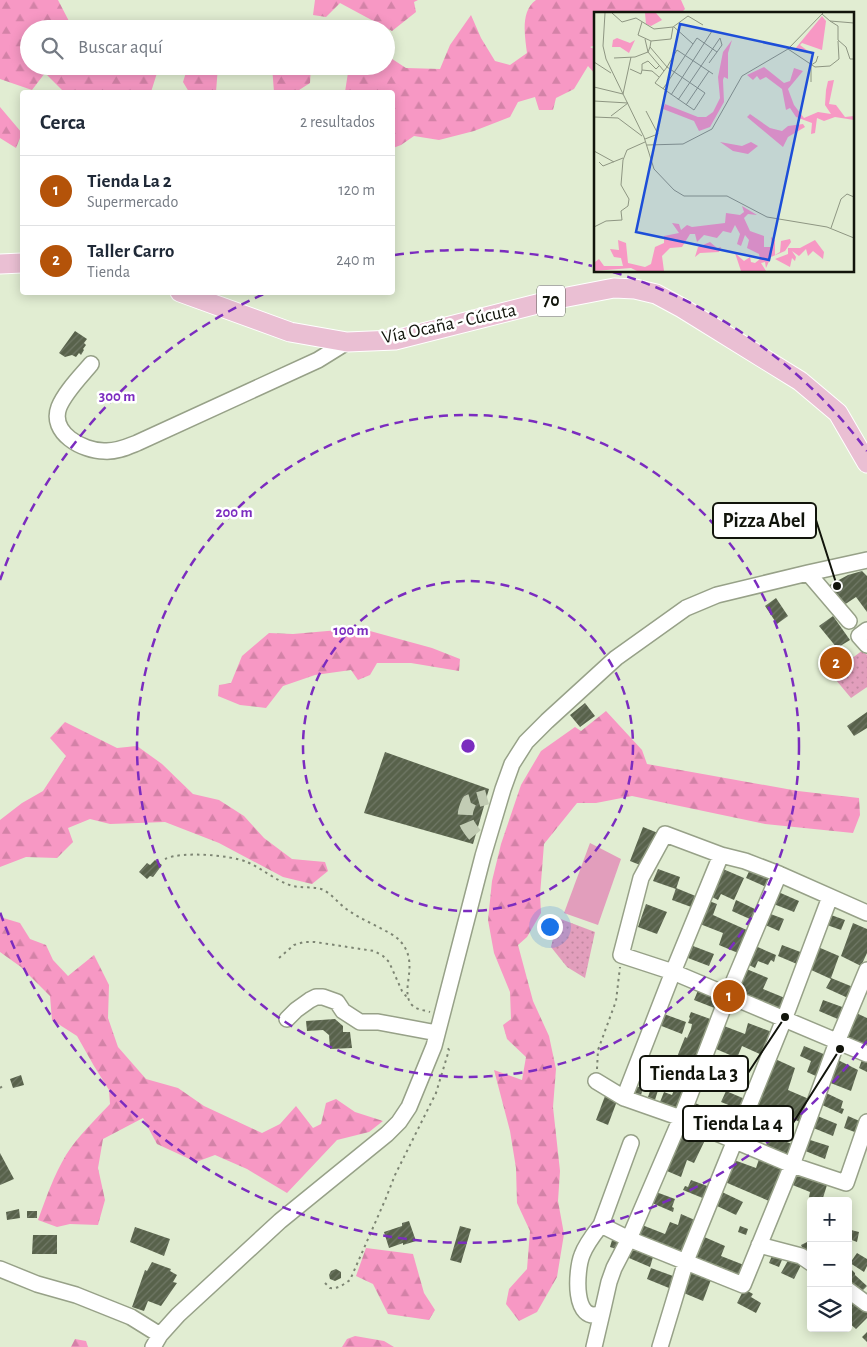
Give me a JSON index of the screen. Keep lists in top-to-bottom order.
{
  "streets": {
    "main road": ["70", "Vía Ocaña - Cúcuta"]
  },
  "places": ["Pizza Abel", "Tienda La 3", "Tienda La 4"],
  "page": {
    "search": "Buscar aquí",
    "heading": ["Cerca", "2 resultados"],
    "list": [
      {
        "mark": "1",
        "name": "Tienda La 2",
        "note": "Supermercado",
        "value": "120 m"
      },
      {
        "mark": "2",
        "name": "Taller Carro",
        "note": "Tienda",
        "value": "240 m"
      }
    ],
    "pins": ["2", "1"],
    "map_buttons": ["+", "−"]
  },
  "rings": ["300 m", "200 m", "100 m"]
}
